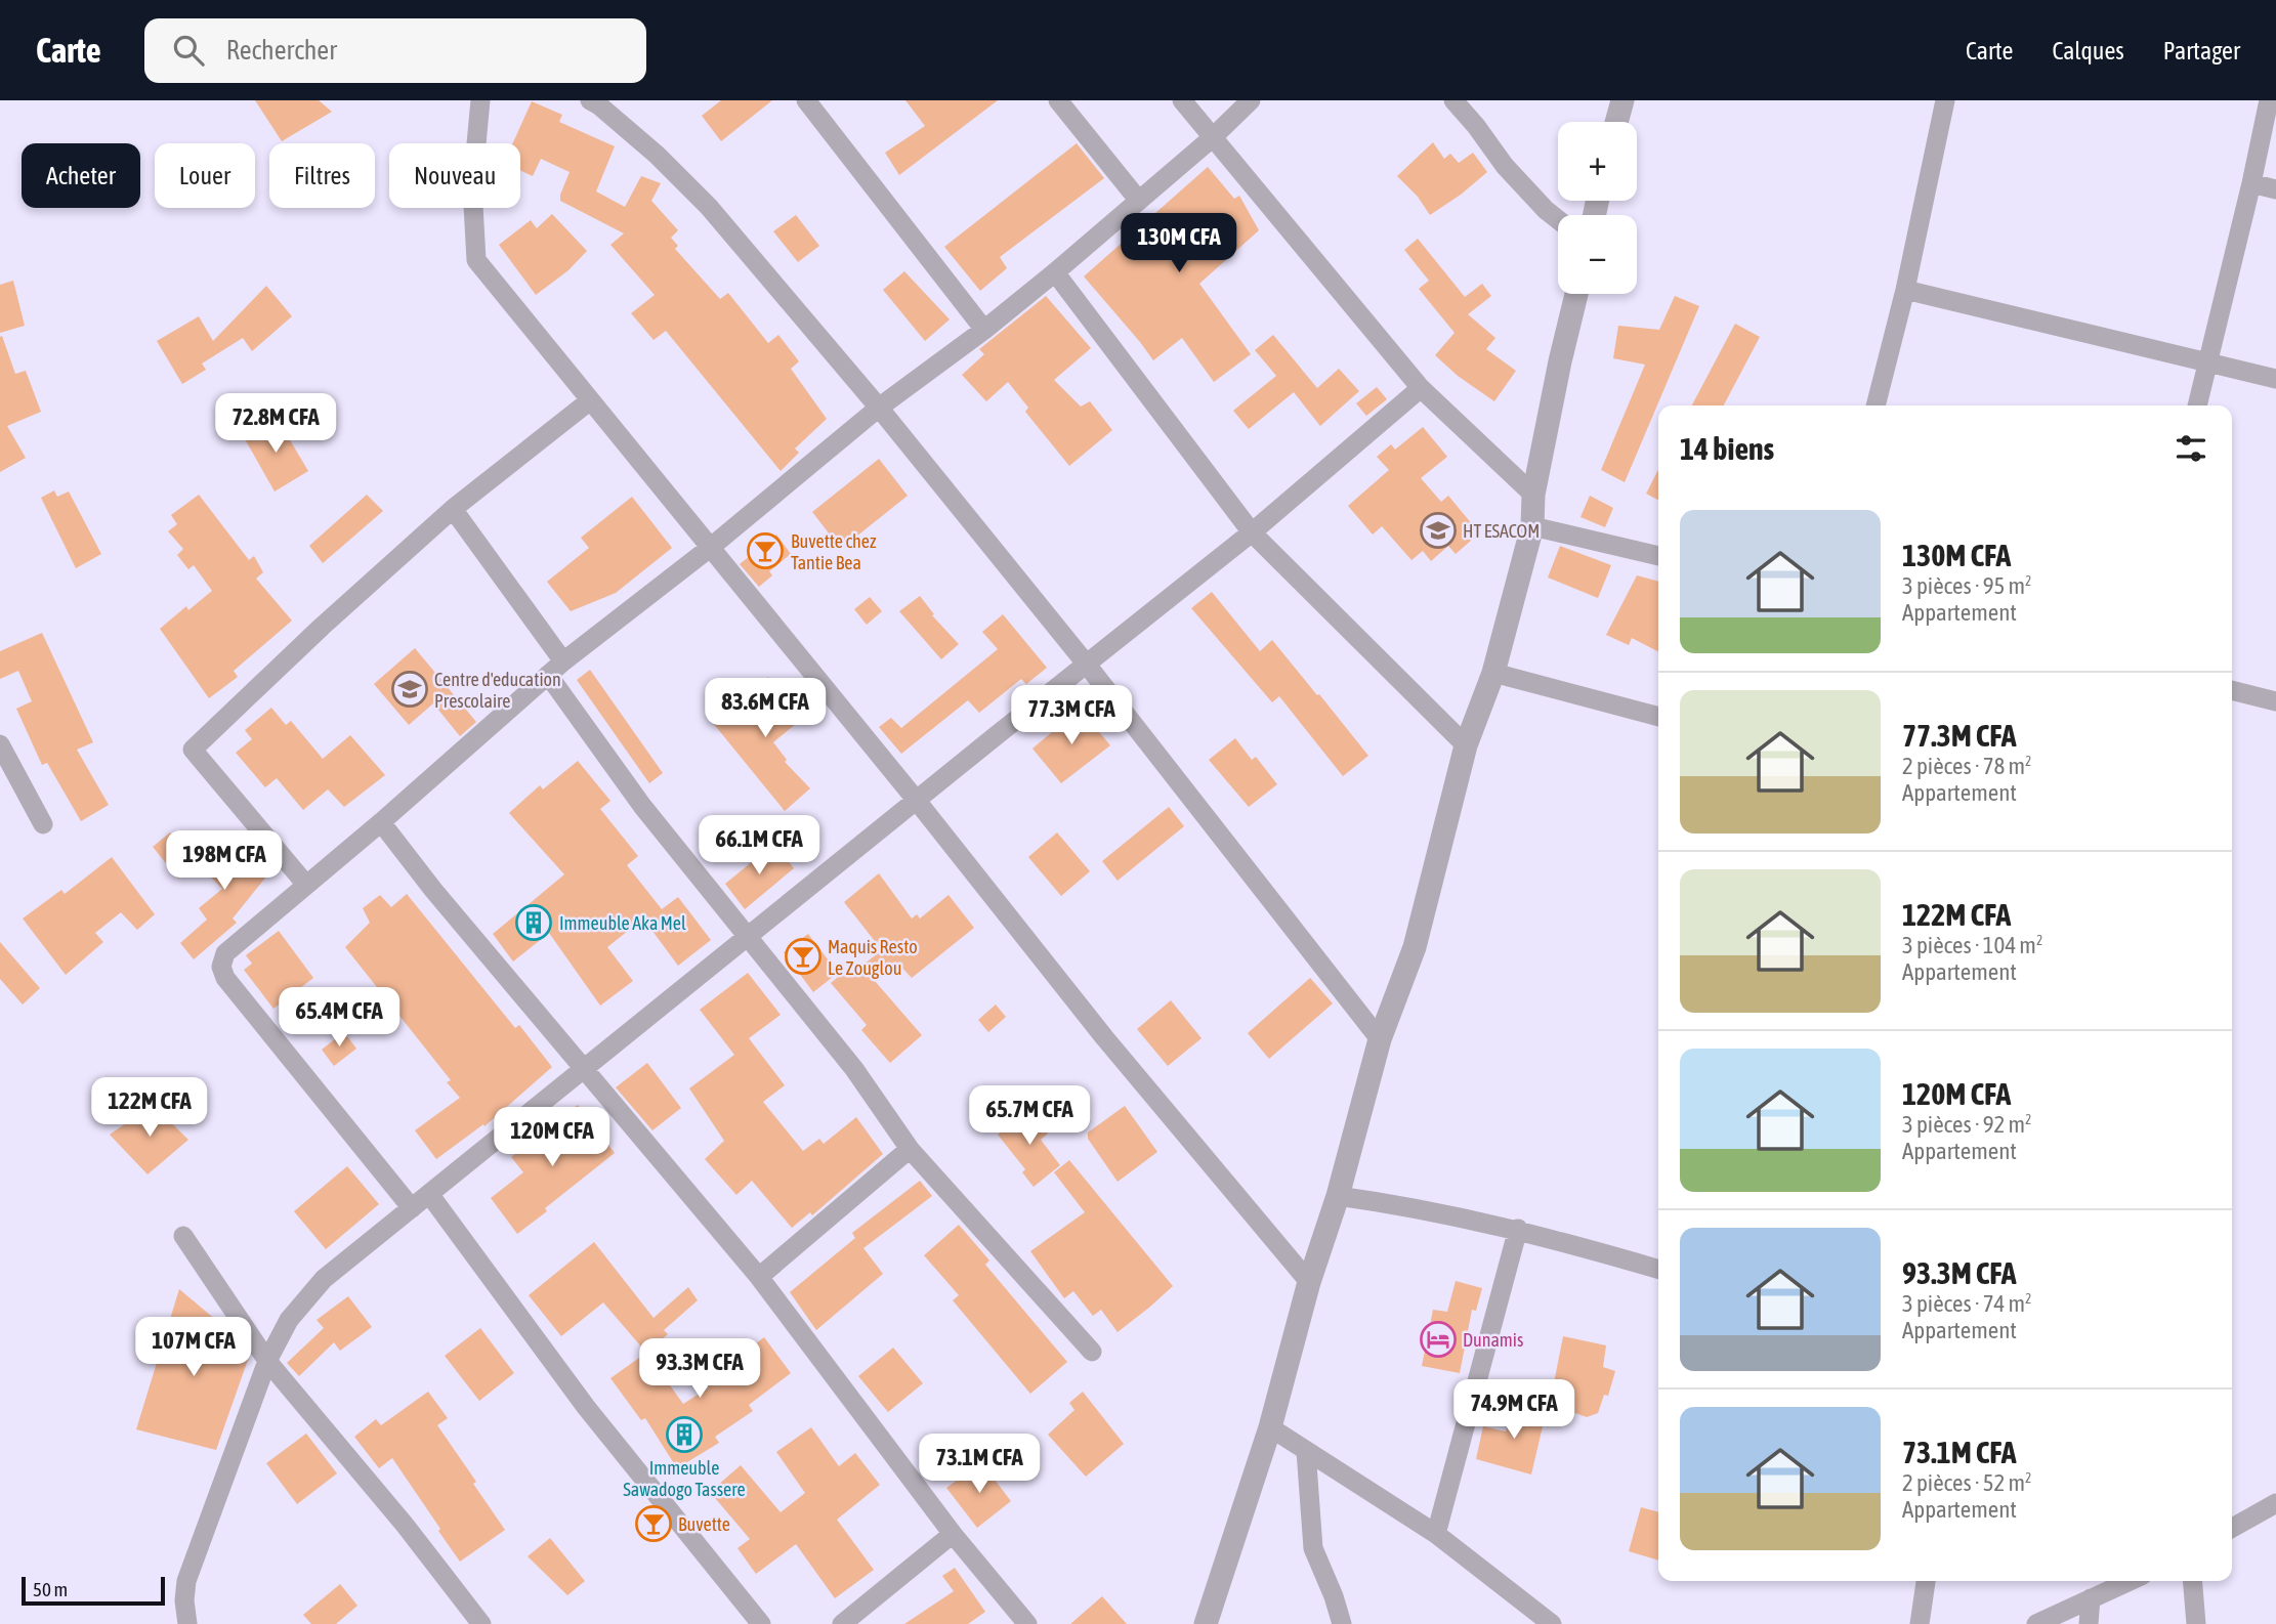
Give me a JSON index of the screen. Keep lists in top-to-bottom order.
{
  "places": {
    "school or university": ["HT ESACOM", "Centre d'education Prescolaire"],
    "bar": ["Buvette chez Tantie Bea", "Maquis Resto Le Zouglou", "Buvette"],
    "building": ["Immeuble Aka Mel", "Immeuble Sawadogo Tassere"],
    "hotel": ["Dunamis"]
  },
  "scale_bar": "50 m",
  "page": {
    "header": "Carte",
    "search": "Rechercher",
    "nav": ["Carte", "Calques", "Partager"],
    "map_buttons": ["+", "−"],
    "chip": [
      "Acheter",
      "Louer",
      "Filtres",
      "Nouveau"
    ],
    "price": [
      "130M CFA",
      "72.8M CFA",
      "83.6M CFA",
      "77.3M CFA",
      "66.1M CFA",
      "198M CFA",
      "65.4M CFA",
      "122M CFA",
      "65.7M CFA",
      "120M CFA",
      "107M CFA",
      "93.3M CFA",
      "74.9M CFA",
      "73.1M CFA"
    ],
    "heading": "14 biens",
    "list": [
      {
        "name": "130M CFA",
        "note": "3 pièces · 95 m² · Appartement"
      },
      {
        "name": "77.3M CFA",
        "note": "2 pièces · 78 m² · Appartement"
      },
      {
        "name": "122M CFA",
        "note": "3 pièces · 104 m² · Appartement"
      },
      {
        "name": "120M CFA",
        "note": "3 pièces · 92 m² · Appartement"
      },
      {
        "name": "93.3M CFA",
        "note": "3 pièces · 74 m² · Appartement"
      },
      {
        "name": "73.1M CFA",
        "note": "2 pièces · 52 m² · Appartement"
      }
    ],
    "scale": "50 m"
  }
}
